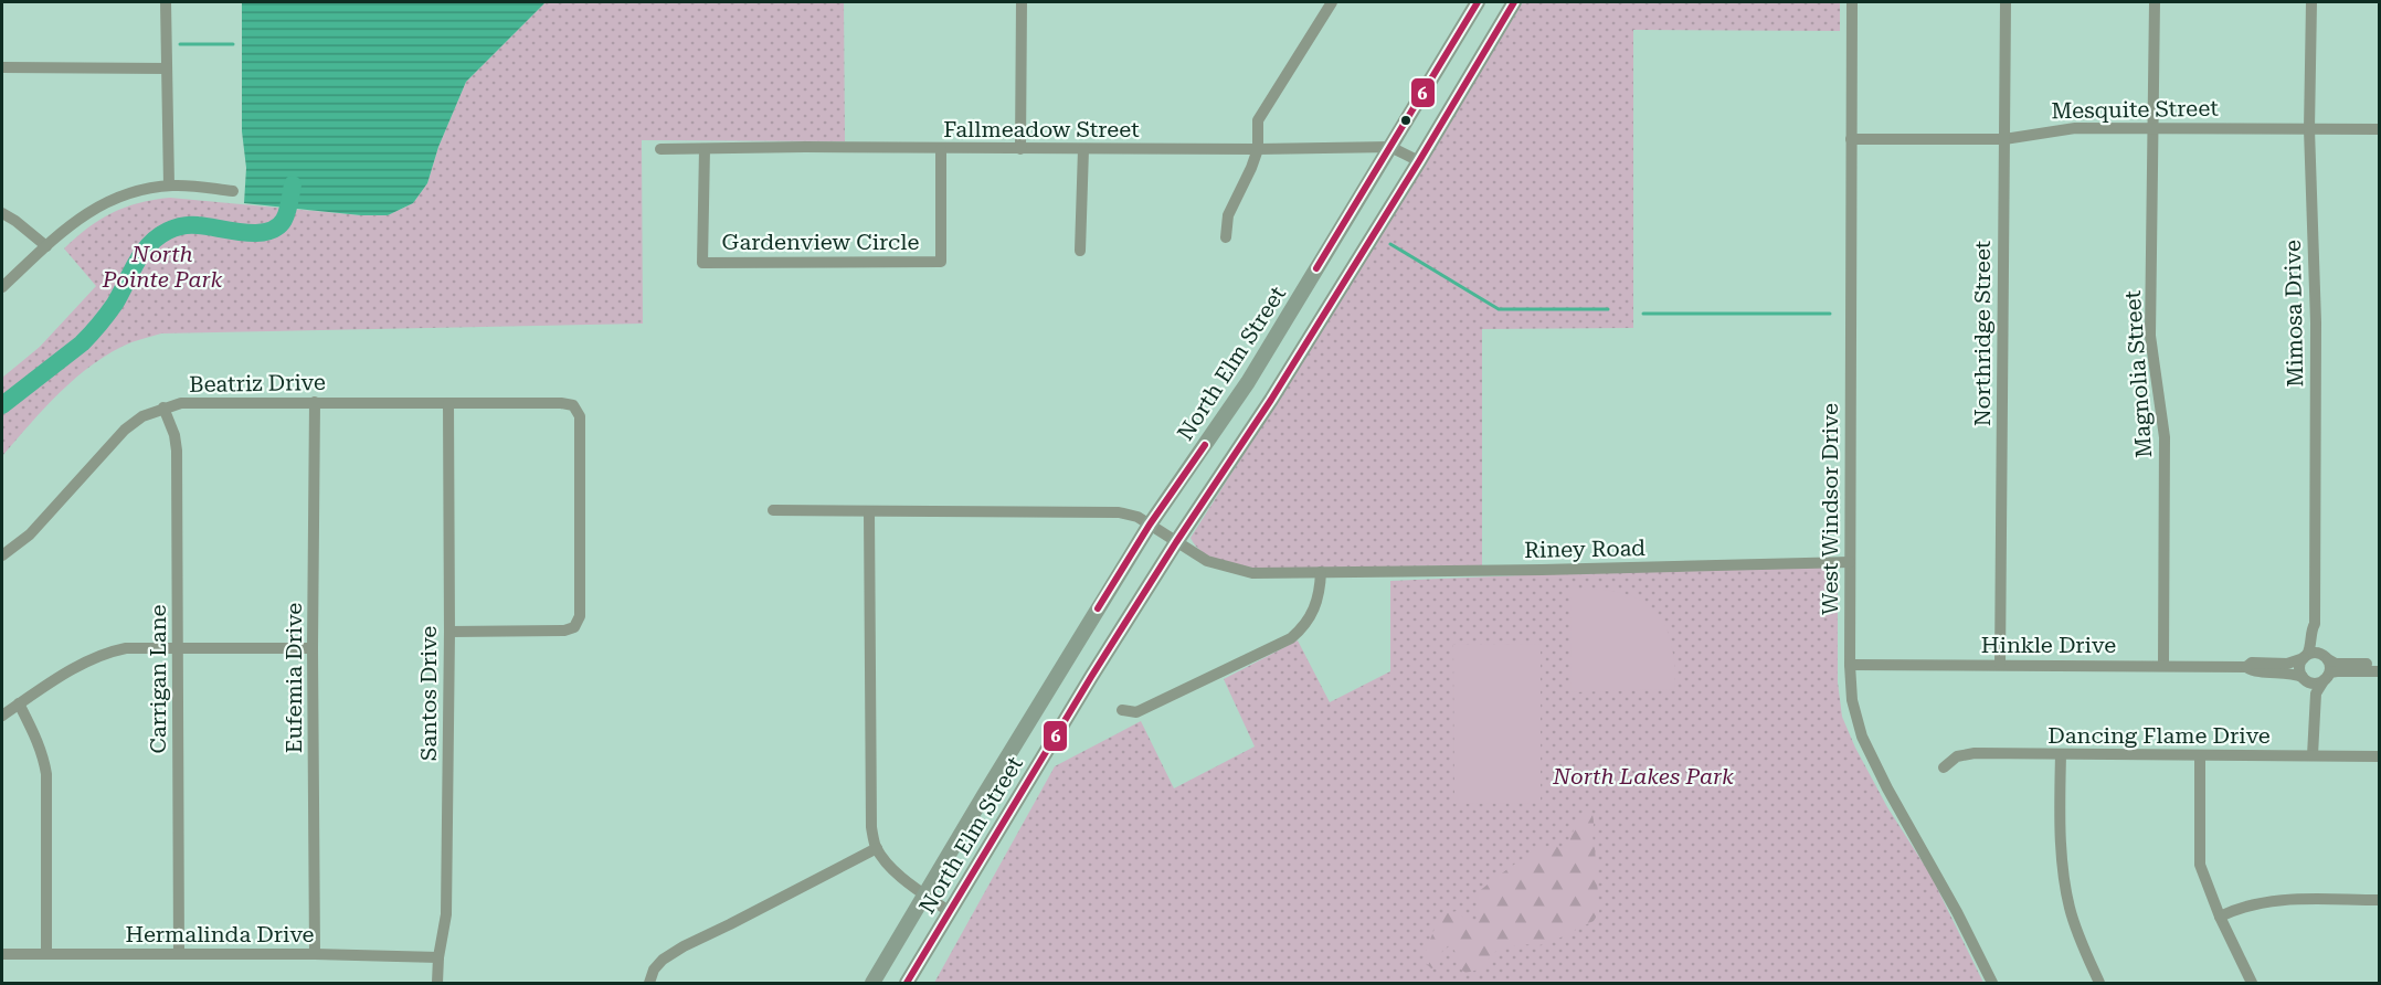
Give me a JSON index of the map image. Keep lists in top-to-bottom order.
{
  "streets": {
    "main road": ["North Elm Street"],
    "street": [
      "Mesquite Street",
      "Fallmeadow Street",
      "Gardenview Circle",
      "Mimosa Drive",
      "Northridge Street",
      "Magnolia Street",
      "Beatriz Drive",
      "West Windsor Drive",
      "Riney Road",
      "Hinkle Drive",
      "Eufemia Drive",
      "Carrigan Lane",
      "Santos Drive",
      "Dancing Flame Drive",
      "Hermalinda Drive"
    ]
  },
  "crossings": [
    ["Mesquite Street", "Mimosa Drive"],
    ["Mesquite Street", "Northridge Street"],
    ["Mesquite Street", "Magnolia Street"],
    ["Mesquite Street", "West Windsor Drive"],
    ["Fallmeadow Street", "Gardenview Circle"],
    ["Fallmeadow Street", "North Elm Street"],
    ["Mimosa Drive", "Hinkle Drive"],
    ["Northridge Street", "Hinkle Drive"],
    ["North Elm Street", "Riney Road"],
    ["Magnolia Street", "Hinkle Drive"],
    ["Beatriz Drive", "Eufemia Drive"],
    ["Beatriz Drive", "Carrigan Lane"],
    ["Beatriz Drive", "Santos Drive"],
    ["West Windsor Drive", "Riney Road"],
    ["West Windsor Drive", "Hinkle Drive"],
    ["Eufemia Drive", "Hermalinda Drive"],
    ["Carrigan Lane", "Hermalinda Drive"],
    ["Santos Drive", "Hermalinda Drive"]
  ],
  "parks": ["North Pointe Park", "North Lakes Park"],
  "lines": ["transit line 6"]
}
